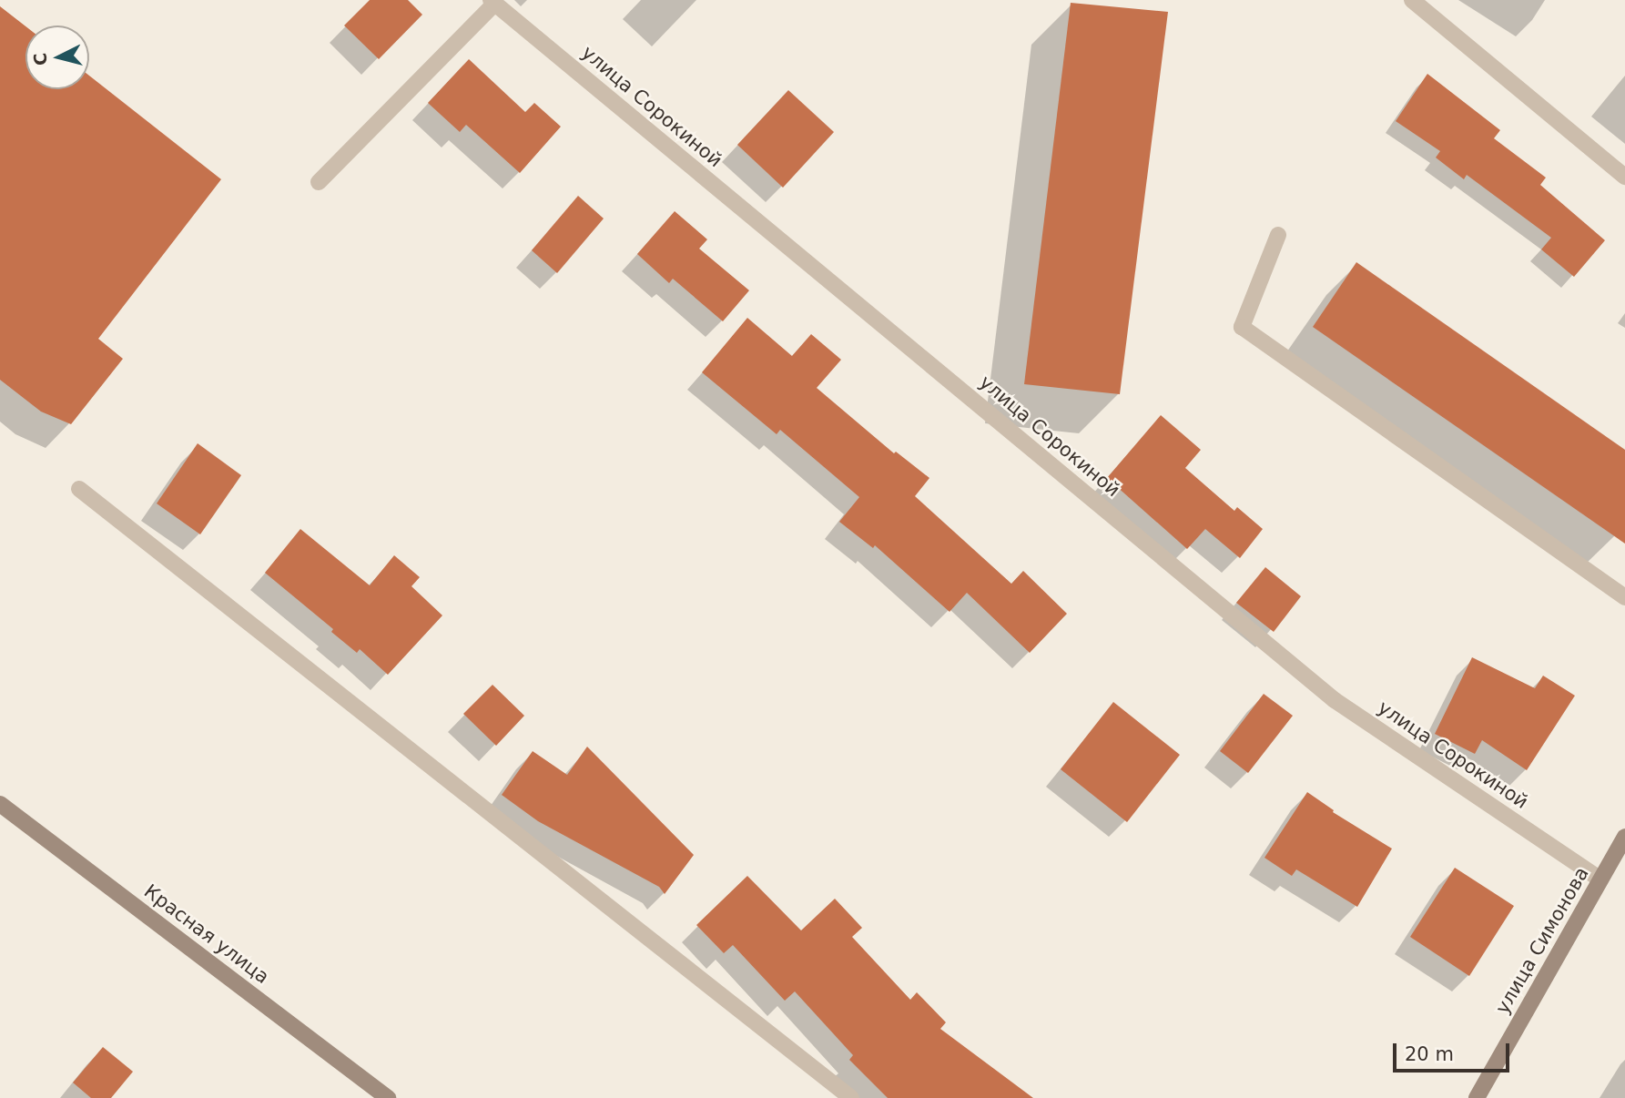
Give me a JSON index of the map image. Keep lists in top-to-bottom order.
{
  "streets": {
    "street": ["улица Сорокиной", "Красная улица", "улица Симонова"]
  },
  "crossings": [
    ["улица Сорокиной", "улица Симонова"]
  ],
  "scale_bar": "20 m",
  "north": "left"
}
